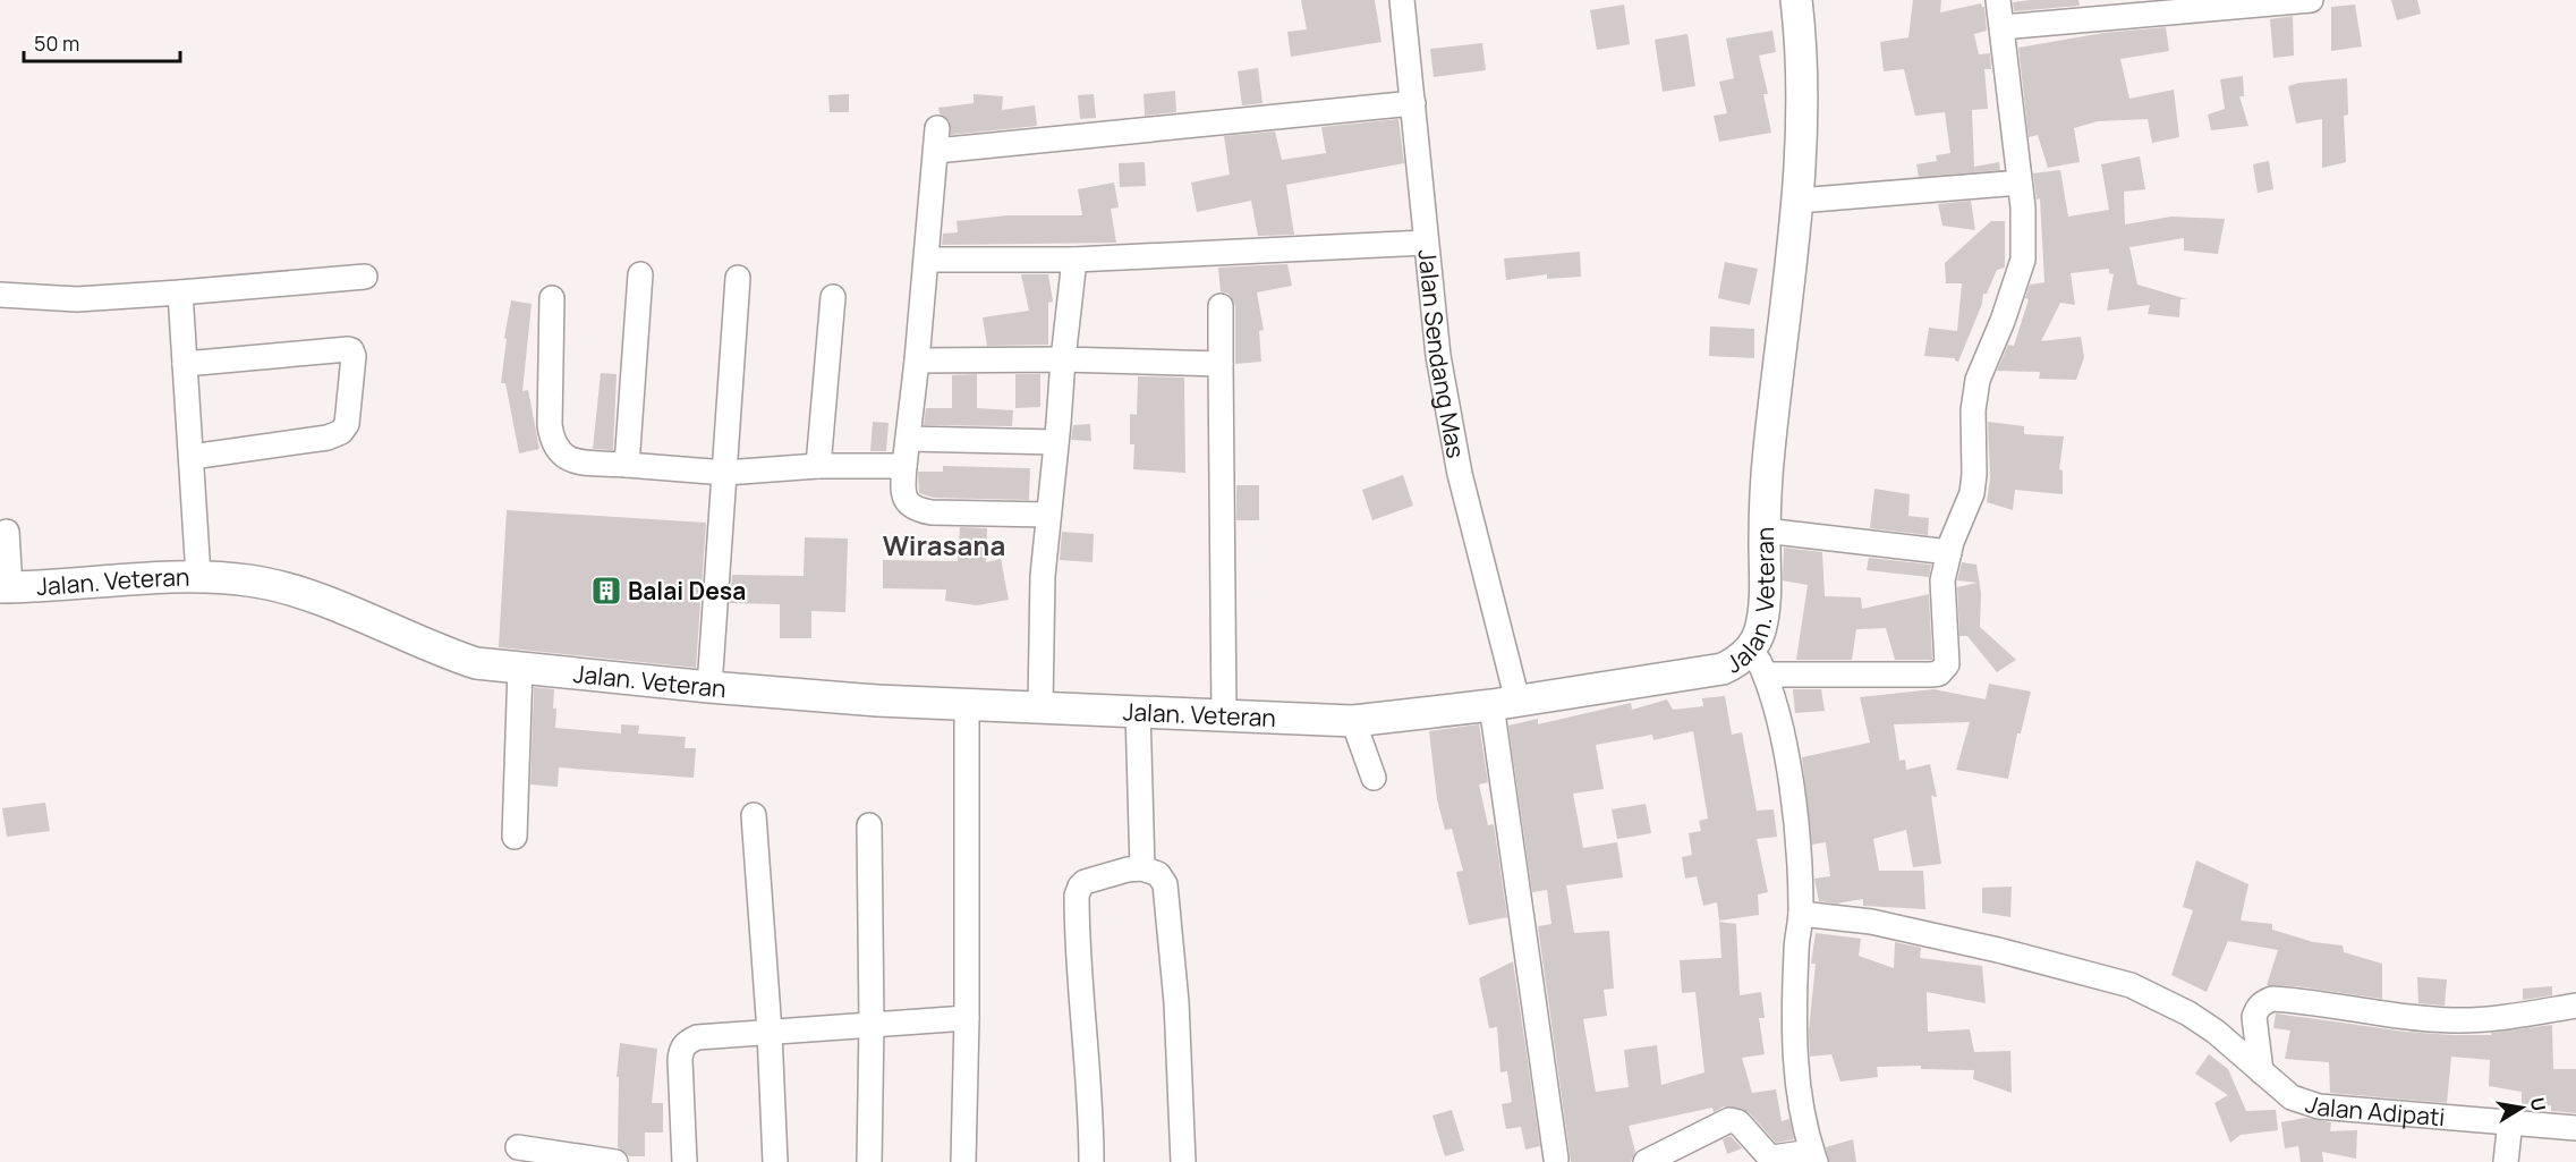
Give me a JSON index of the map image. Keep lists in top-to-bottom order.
{
  "streets": {
    "street": ["Jalan Sendang Mas", "Jalan. Veteran", "Jalan Adipati"]
  },
  "crossings": [
    ["Jalan Sendang Mas", "Jalan. Veteran"]
  ],
  "districts": ["Wirasana"],
  "places": {
    "building": ["Balai Desa"]
  },
  "scale_bar": "50 m",
  "north": "right"
}
